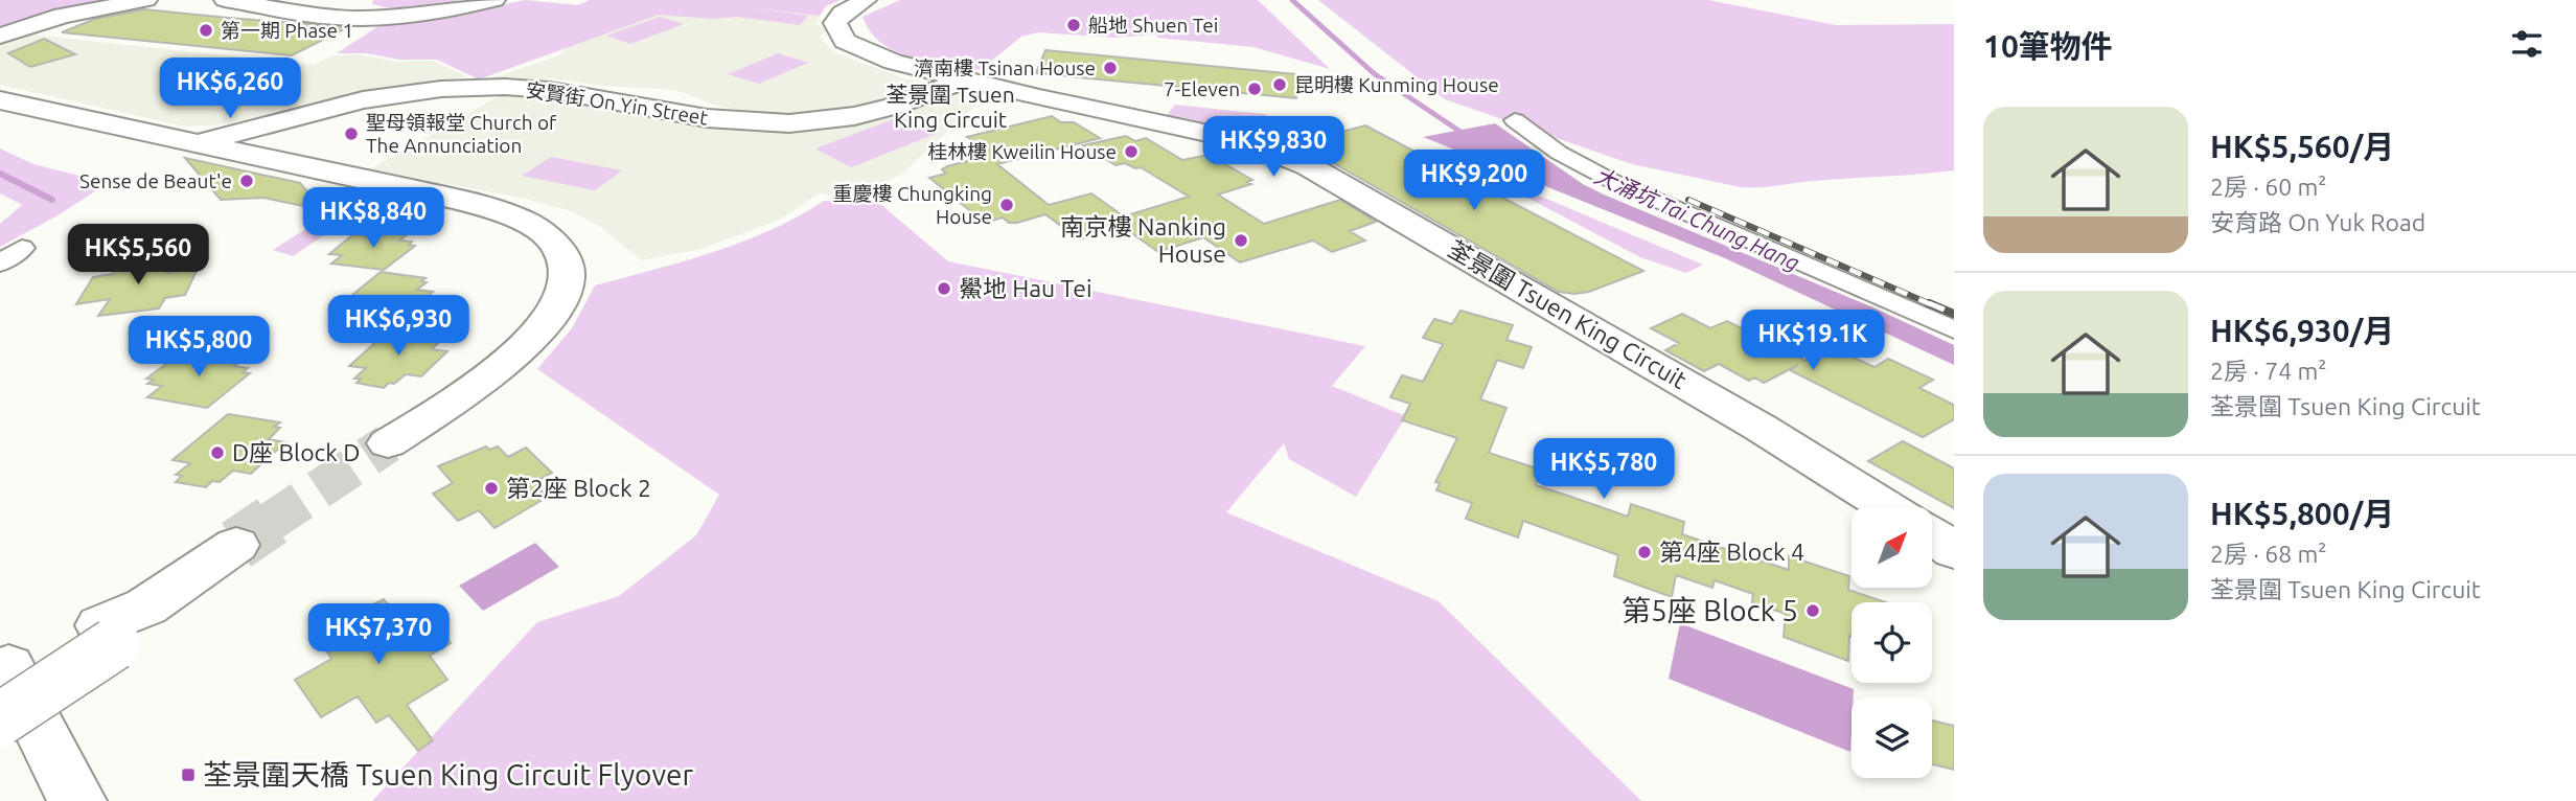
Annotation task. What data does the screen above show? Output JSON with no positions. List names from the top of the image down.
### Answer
{
  "streets": {
    "main road": ["安賢街 On Yin Street", "荃景圍 Tsuen King Circuit"]
  },
  "crossings": [
    ["安賢街 On Yin Street", "荃景圍 Tsuen King Circuit"]
  ],
  "districts": ["荃景圍 Tsuen King Circuit"],
  "water": ["大涌坑 Tai Chung Hang"],
  "places": {
    "other": [
      "船地 Shuen Tei",
      "第一期 Phase 1",
      "濟南樓 Tsinan House",
      "昆明樓 Kunming House",
      "7-Eleven",
      "聖母領報堂 Church of The Annunciation",
      "桂林樓 Kweilin House",
      "Sense de Beaut'e",
      "重慶樓 Chungking House",
      "南京樓 Nanking House",
      "鱟地 Hau Tei",
      "D座 Block D",
      "第2座 Block 2",
      "第4座 Block 4",
      "第5座 Block 5"
    ],
    "transit": ["荃景圍天橋 Tsuen King Circuit Flyover"]
  },
  "north": "top right",
  "page": {
    "heading": "10筆物件",
    "price": [
      "HK$6,260",
      "HK$9,830",
      "HK$9,200",
      "HK$8,840",
      "HK$5,560",
      "HK$6,930",
      "HK$19.1K",
      "HK$5,800",
      "HK$5,780",
      "HK$7,370"
    ],
    "list": [
      {
        "name": "HK$5,560/月",
        "note": "2房 · 60 m² · 安育路 On Yuk Road"
      },
      {
        "name": "HK$6,930/月",
        "note": "2房 · 74 m² · 荃景圍 Tsuen King Circuit"
      },
      {
        "name": "HK$5,800/月",
        "note": "2房 · 68 m² · 荃景圍 Tsuen King Circuit"
      }
    ]
  }
}
